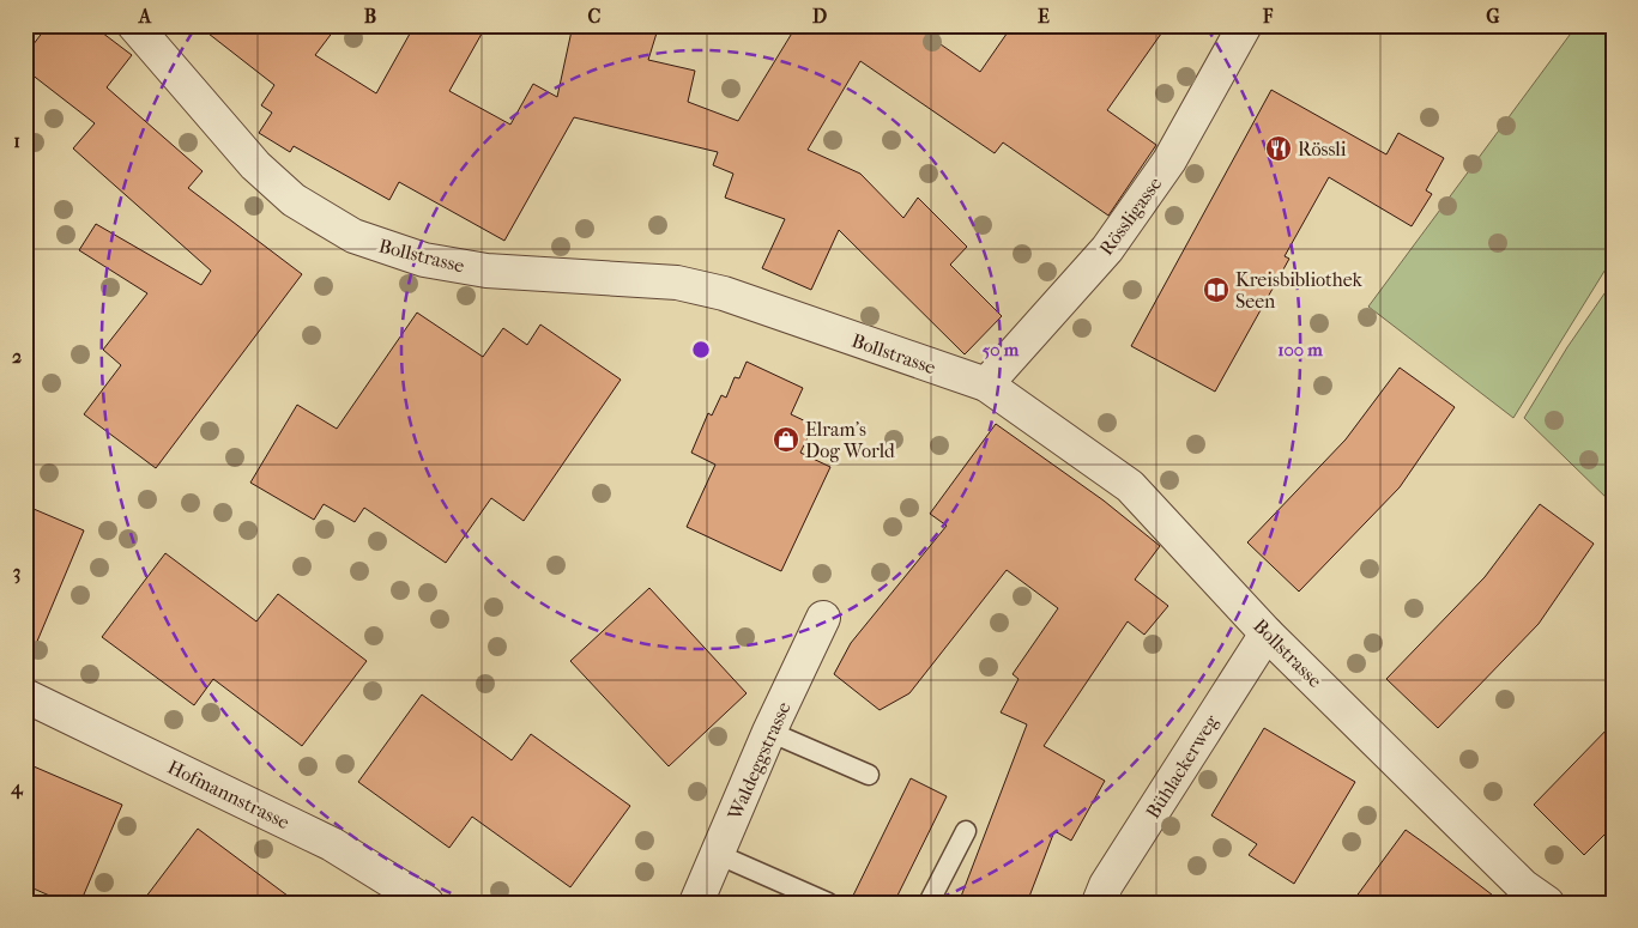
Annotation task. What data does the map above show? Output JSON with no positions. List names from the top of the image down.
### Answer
{
  "streets": {
    "street": [
      "Rössligasse",
      "Bollstrasse",
      "Waldeggstrasse",
      "Bühlackerweg",
      "Hofmannstrasse"
    ]
  },
  "crossings": [
    ["Rössligasse", "Bollstrasse"],
    ["Bollstrasse", "Bühlackerweg"]
  ],
  "places": {
    "restaurant": ["Rössli"],
    "library": ["Kreisbibliothek Seen"],
    "shop": ["Elram’s Dog World"]
  },
  "grid": {
    "columns": [
      "A",
      "B",
      "C",
      "D",
      "E",
      "F",
      "G"
    ],
    "rows": [
      "1",
      "2",
      "3",
      "4"
    ]
  },
  "rings": ["50 m", "100 m"]
}
